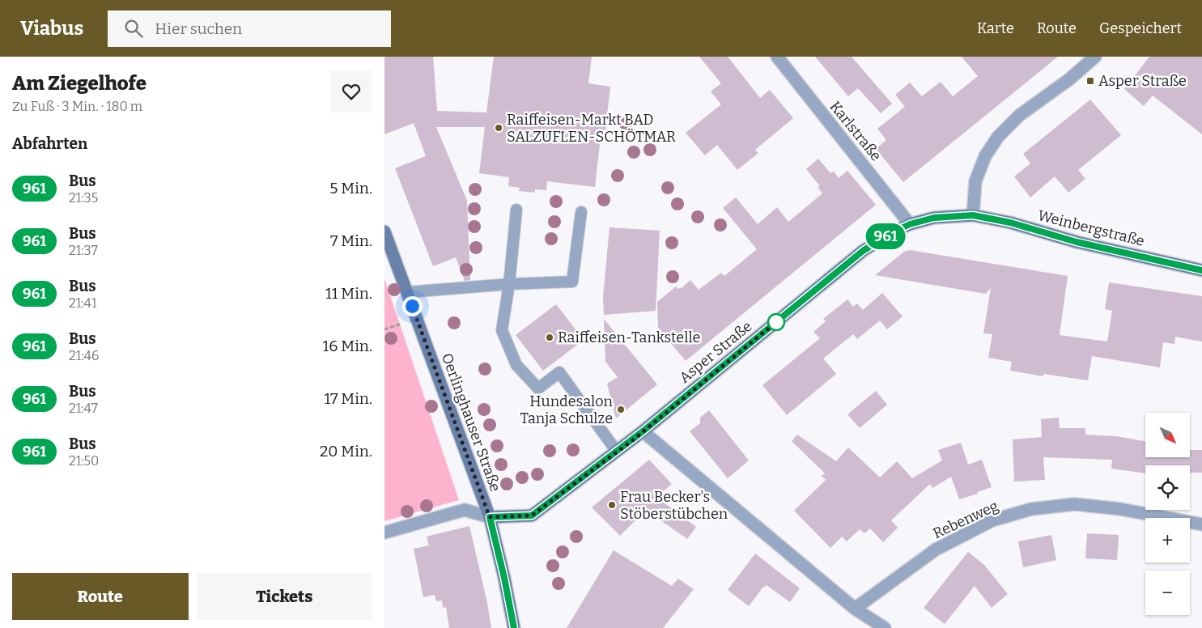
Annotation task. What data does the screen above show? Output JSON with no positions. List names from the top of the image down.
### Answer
{
  "streets": {
    "street": [
      "Karlstraße",
      "Weinbergstraße",
      "Asper Straße",
      "Oerlinghauser Straße",
      "Rebenweg"
    ]
  },
  "crossings": [
    ["Karlstraße", "Asper Straße"],
    ["Weinbergstraße", "Asper Straße"],
    ["Asper Straße", "Oerlinghauser Straße"]
  ],
  "places": {
    "transit": ["Asper Straße"],
    "other": [
      "Raiffeisen-Markt BAD SALZUFLEN-SCHÖTMAR",
      "Raiffeisen-Tankstelle",
      "Hundesalon Tanja Schulze",
      "Frau Becker's Stöberstübchen"
    ]
  },
  "lines": ["bus line 961"],
  "north": "bottom right",
  "page": {
    "header": "Viabus",
    "search": "Hier suchen",
    "nav": ["Karte", "Route", "Gespeichert"],
    "heading": [
      ["Am Ziegelhofe", "Zu Fuß · 3 Min. · 180 m"],
      "Abfahrten"
    ],
    "on_map": "961",
    "list": [
      {
        "mark": "961",
        "name": "Bus",
        "note": "21:35",
        "value": "5 Min."
      },
      {
        "mark": "961",
        "name": "Bus",
        "note": "21:37",
        "value": "7 Min."
      },
      {
        "mark": "961",
        "name": "Bus",
        "note": "21:41",
        "value": "11 Min."
      },
      {
        "mark": "961",
        "name": "Bus",
        "note": "21:46",
        "value": "16 Min."
      },
      {
        "mark": "961",
        "name": "Bus",
        "note": "21:47",
        "value": "17 Min."
      },
      {
        "mark": "961",
        "name": "Bus",
        "note": "21:50",
        "value": "20 Min."
      }
    ],
    "map_buttons": ["+", "−"],
    "buttons": ["Route", "Tickets"]
  }
}
